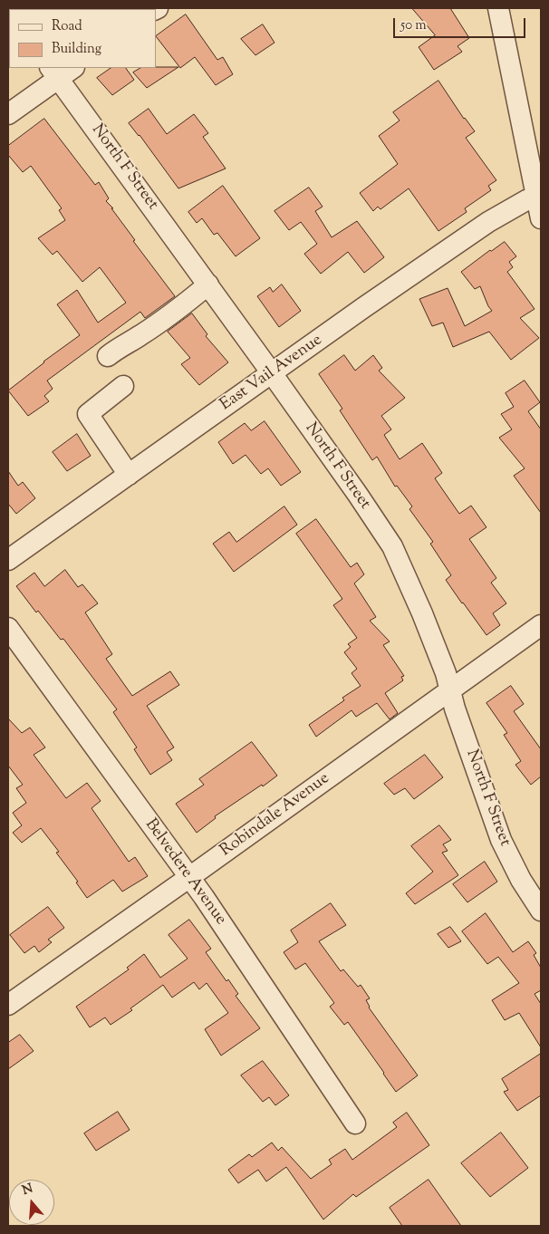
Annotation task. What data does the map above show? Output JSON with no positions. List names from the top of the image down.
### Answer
{
  "streets": {
    "street": [
      "North F Street",
      "East Vail Avenue",
      "Robindale Avenue",
      "Belvedere Avenue"
    ]
  },
  "crossings": [
    ["North F Street", "East Vail Avenue"],
    ["North F Street", "Robindale Avenue"],
    ["Robindale Avenue", "Belvedere Avenue"]
  ],
  "legend": ["Road", "Building"],
  "scale_bar": "50 m",
  "north": "top"
}
